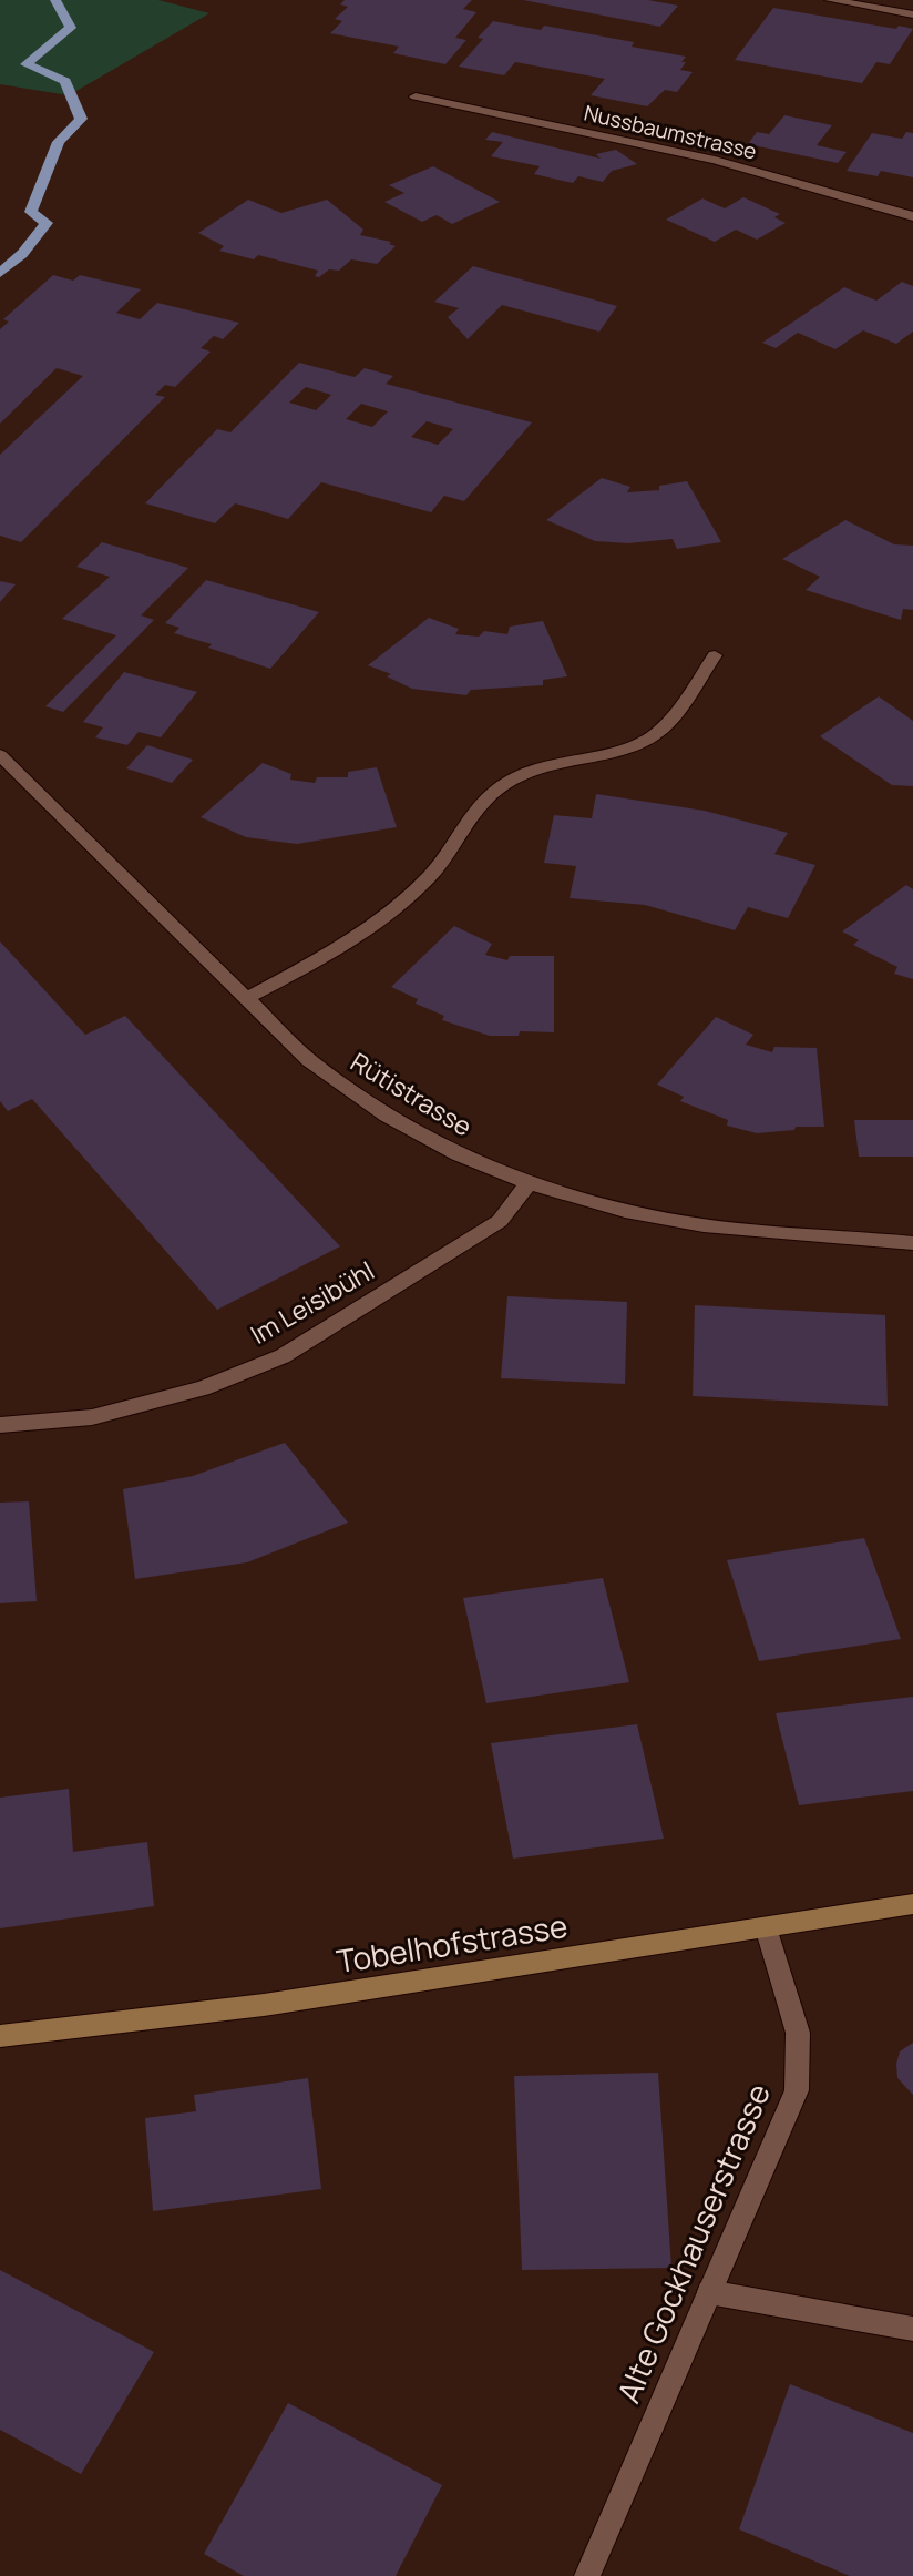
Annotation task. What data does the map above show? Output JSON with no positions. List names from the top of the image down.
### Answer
{
  "streets": {
    "main road": ["Tobelhofstrasse"],
    "street": [
      "Nussbaumstrasse",
      "Rütistrasse",
      "Im Leisibühl",
      "Alte Gockhauserstrasse"
    ]
  },
  "crossings": [
    ["Rütistrasse", "Im Leisibühl"],
    ["Tobelhofstrasse", "Alte Gockhauserstrasse"]
  ]
}
